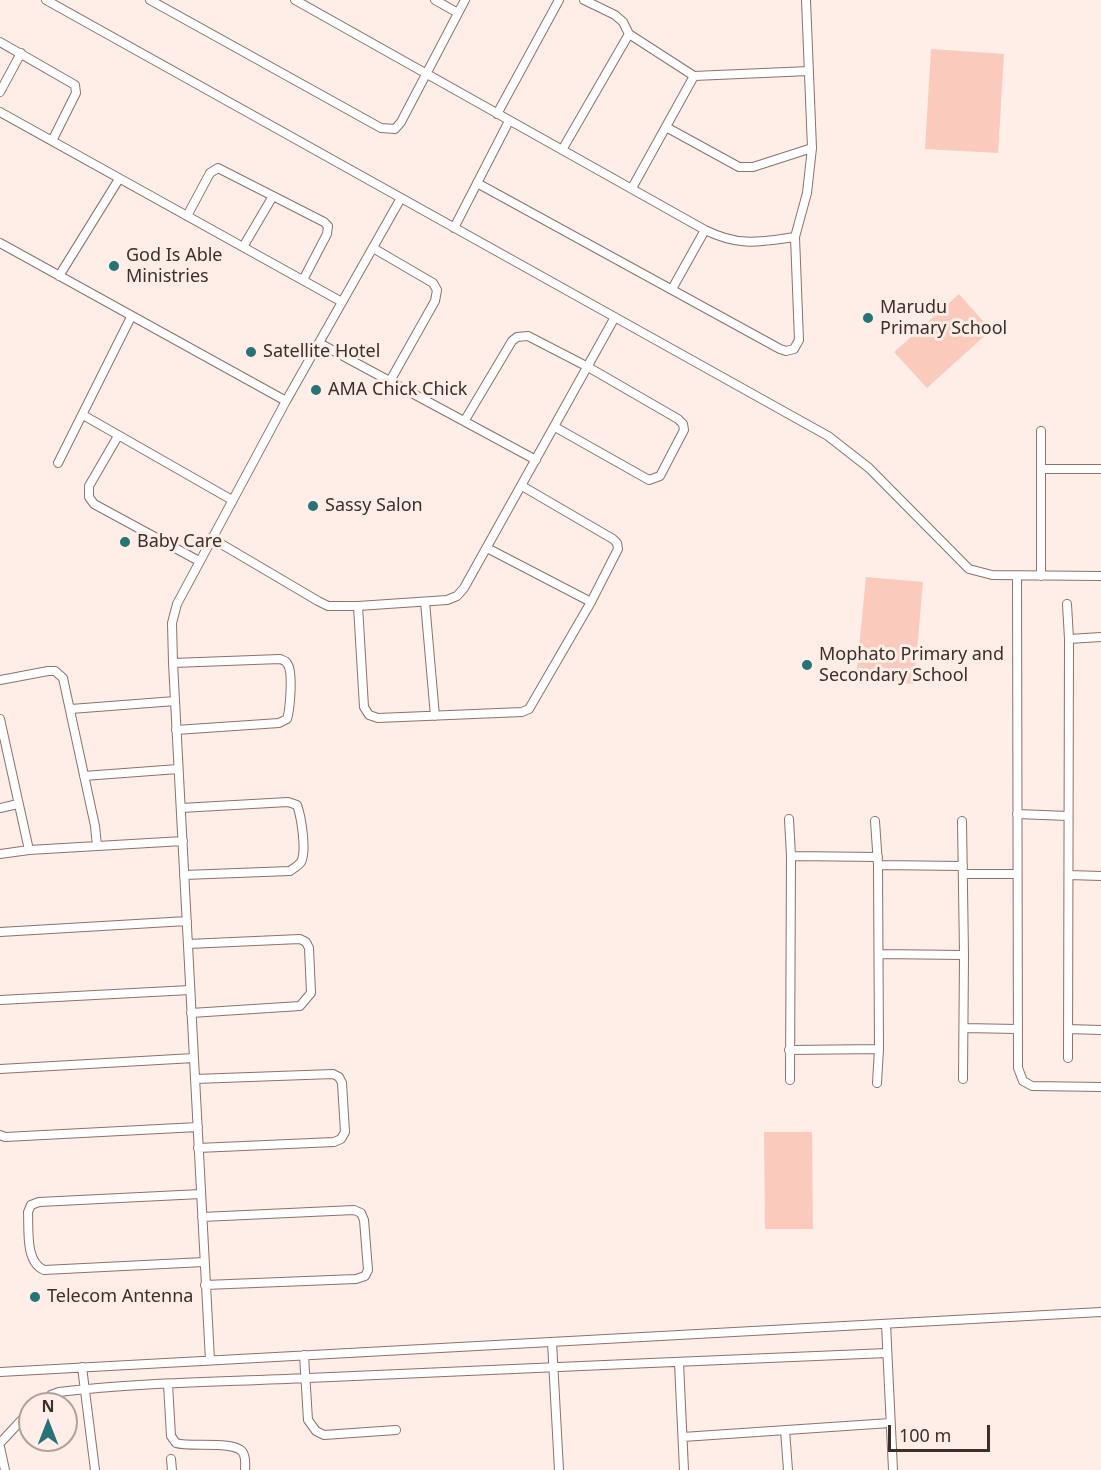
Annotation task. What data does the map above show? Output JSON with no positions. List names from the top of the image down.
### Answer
{
  "places": [
    "God Is Able Ministries",
    "Marudu Primary School",
    "Satellite Hotel",
    "AMA Chick Chick",
    "Sassy Salon",
    "Baby Care",
    "Mophato Primary and Secondary School",
    "Telecom Antenna"
  ],
  "scale_bar": "100 m",
  "north": "top"
}
